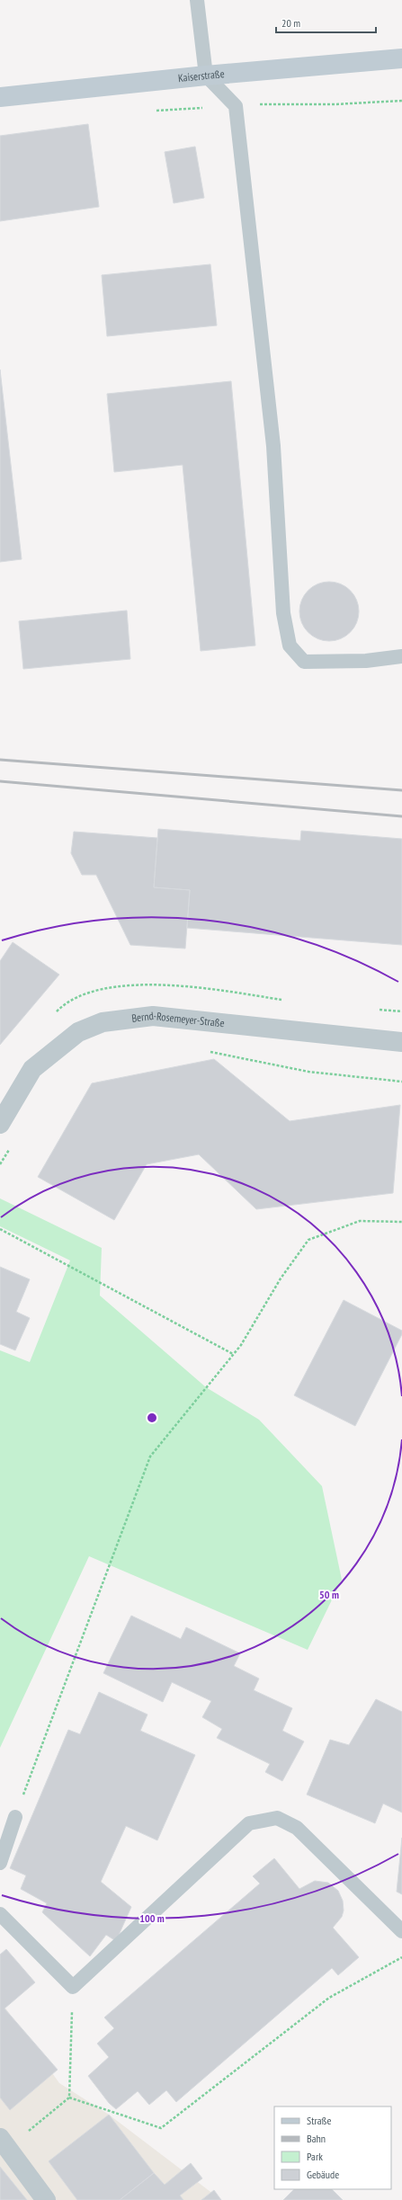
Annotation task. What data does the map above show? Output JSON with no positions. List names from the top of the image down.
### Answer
{
  "streets": {
    "main road": ["Kaiserstraße"],
    "street": ["Bernd-Rosemeyer-Straße"]
  },
  "legend": [
    "Straße",
    "Bahn",
    "Park",
    "Gebäude"
  ],
  "scale_bar": "20 m",
  "rings": ["50 m", "100 m"]
}
